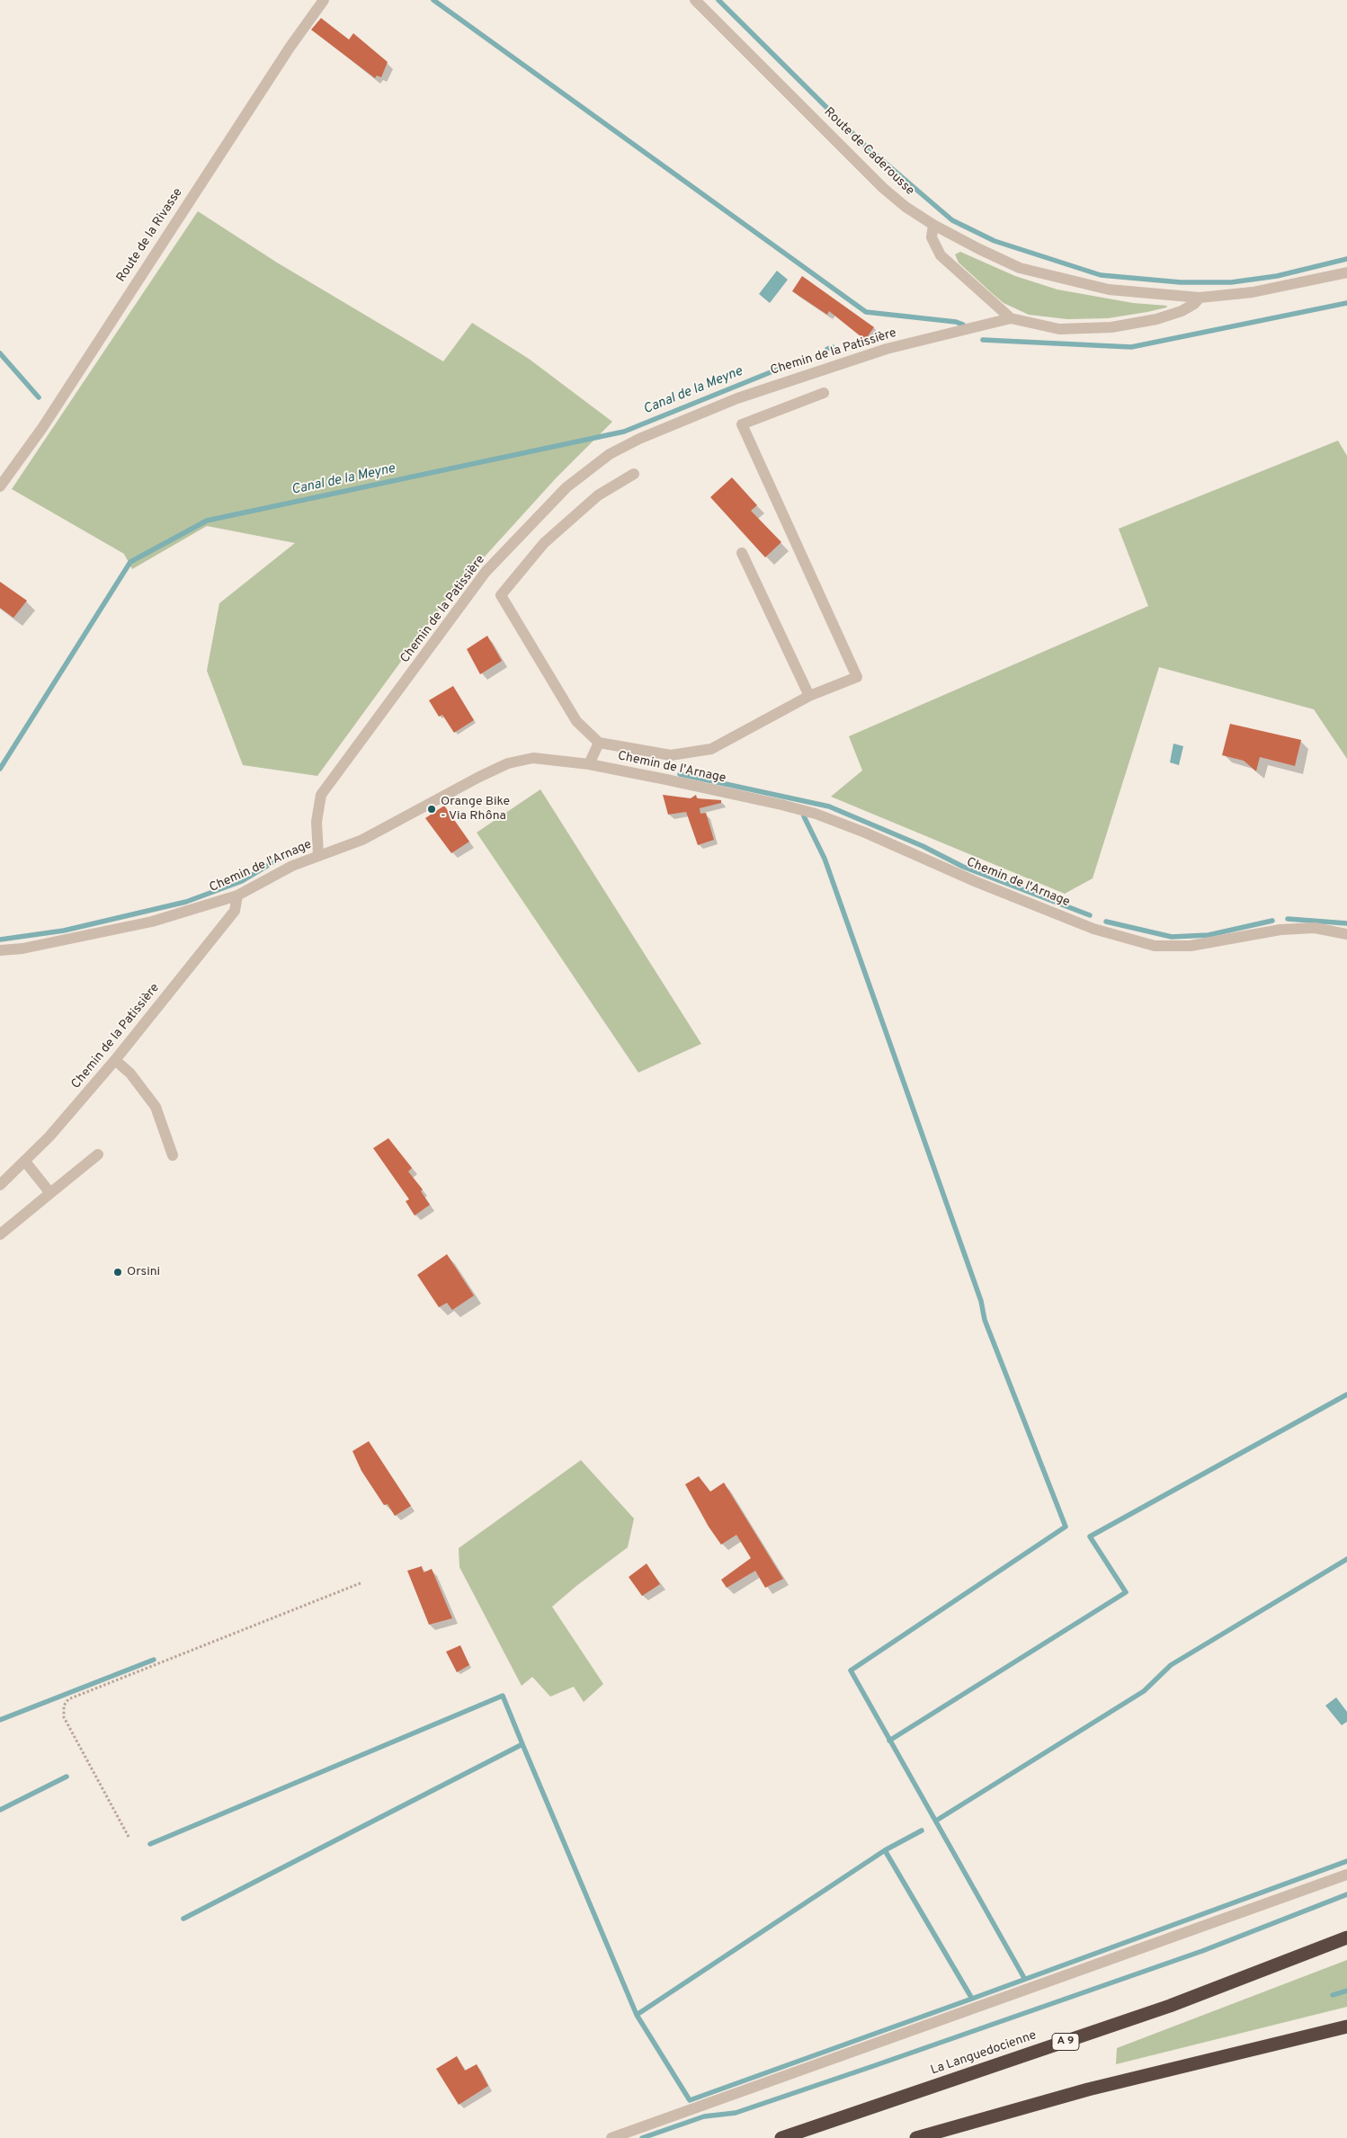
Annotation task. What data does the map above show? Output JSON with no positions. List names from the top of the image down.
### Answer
{
  "streets": {
    "highway": ["A 9", "La Languedocienne"],
    "street": [
      "Route de Caderousse",
      "Route de la Rivasse",
      "Chemin de la Patissière",
      "Chemin de l'Arnage"
    ]
  },
  "crossings": [
    ["Route de Caderousse", "Chemin de la Patissière"],
    ["Chemin de la Patissière", "Chemin de l'Arnage"]
  ],
  "water": ["Canal de la Meyne"],
  "places": ["Orange Bike - Via Rhôna", "Orsini"]
}
